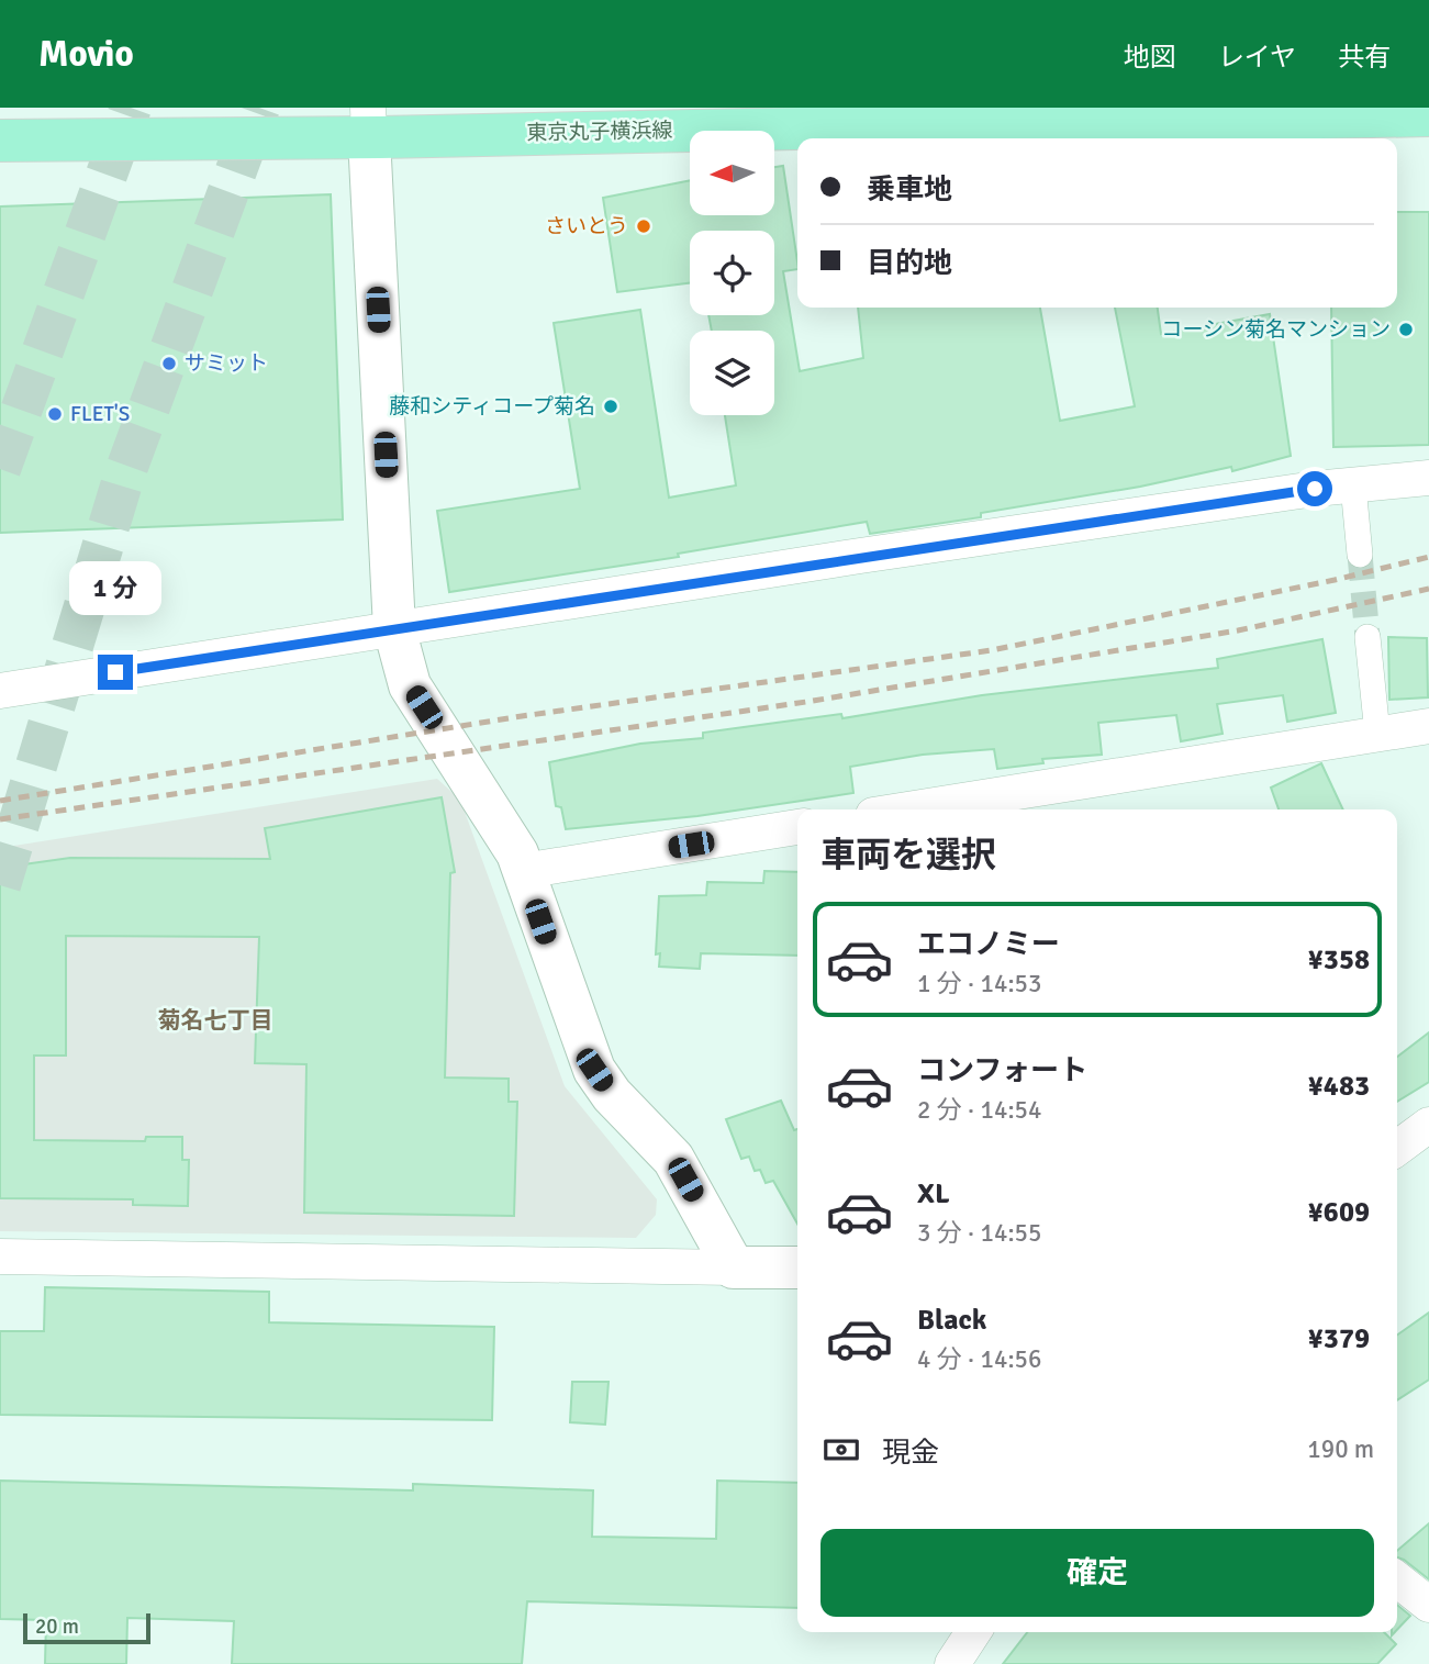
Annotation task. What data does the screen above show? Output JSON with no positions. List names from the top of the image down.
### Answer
{
  "streets": {
    "main road": ["東京丸子横浜線"]
  },
  "districts": ["菊名七丁目"],
  "places": [
    "さいとう",
    "コーシン菊名マンション",
    "サミット",
    "藤和シティコープ菊名",
    "FLET'S"
  ],
  "scale_bar": "20 m",
  "north": "left",
  "page": {
    "header": "Movio",
    "nav": ["地図", "レイヤ", "共有"],
    "banner": ["乗車地", "目的地"],
    "bubble": "1 分",
    "heading": "車両を選択",
    "list": [
      {
        "name": "エコノミー",
        "note": "1 分 · 14:53",
        "value": "¥358"
      },
      {
        "name": "コンフォート",
        "note": "2 分 · 14:54",
        "value": "¥483"
      },
      {
        "name": "XL",
        "note": "3 分 · 14:55",
        "value": "¥609"
      },
      {
        "name": "Black",
        "note": "4 分 · 14:56",
        "value": "¥379"
      }
    ],
    "pay": ["現金", "190 m"],
    "buttons": "確定",
    "scale": "20 m"
  }
}
